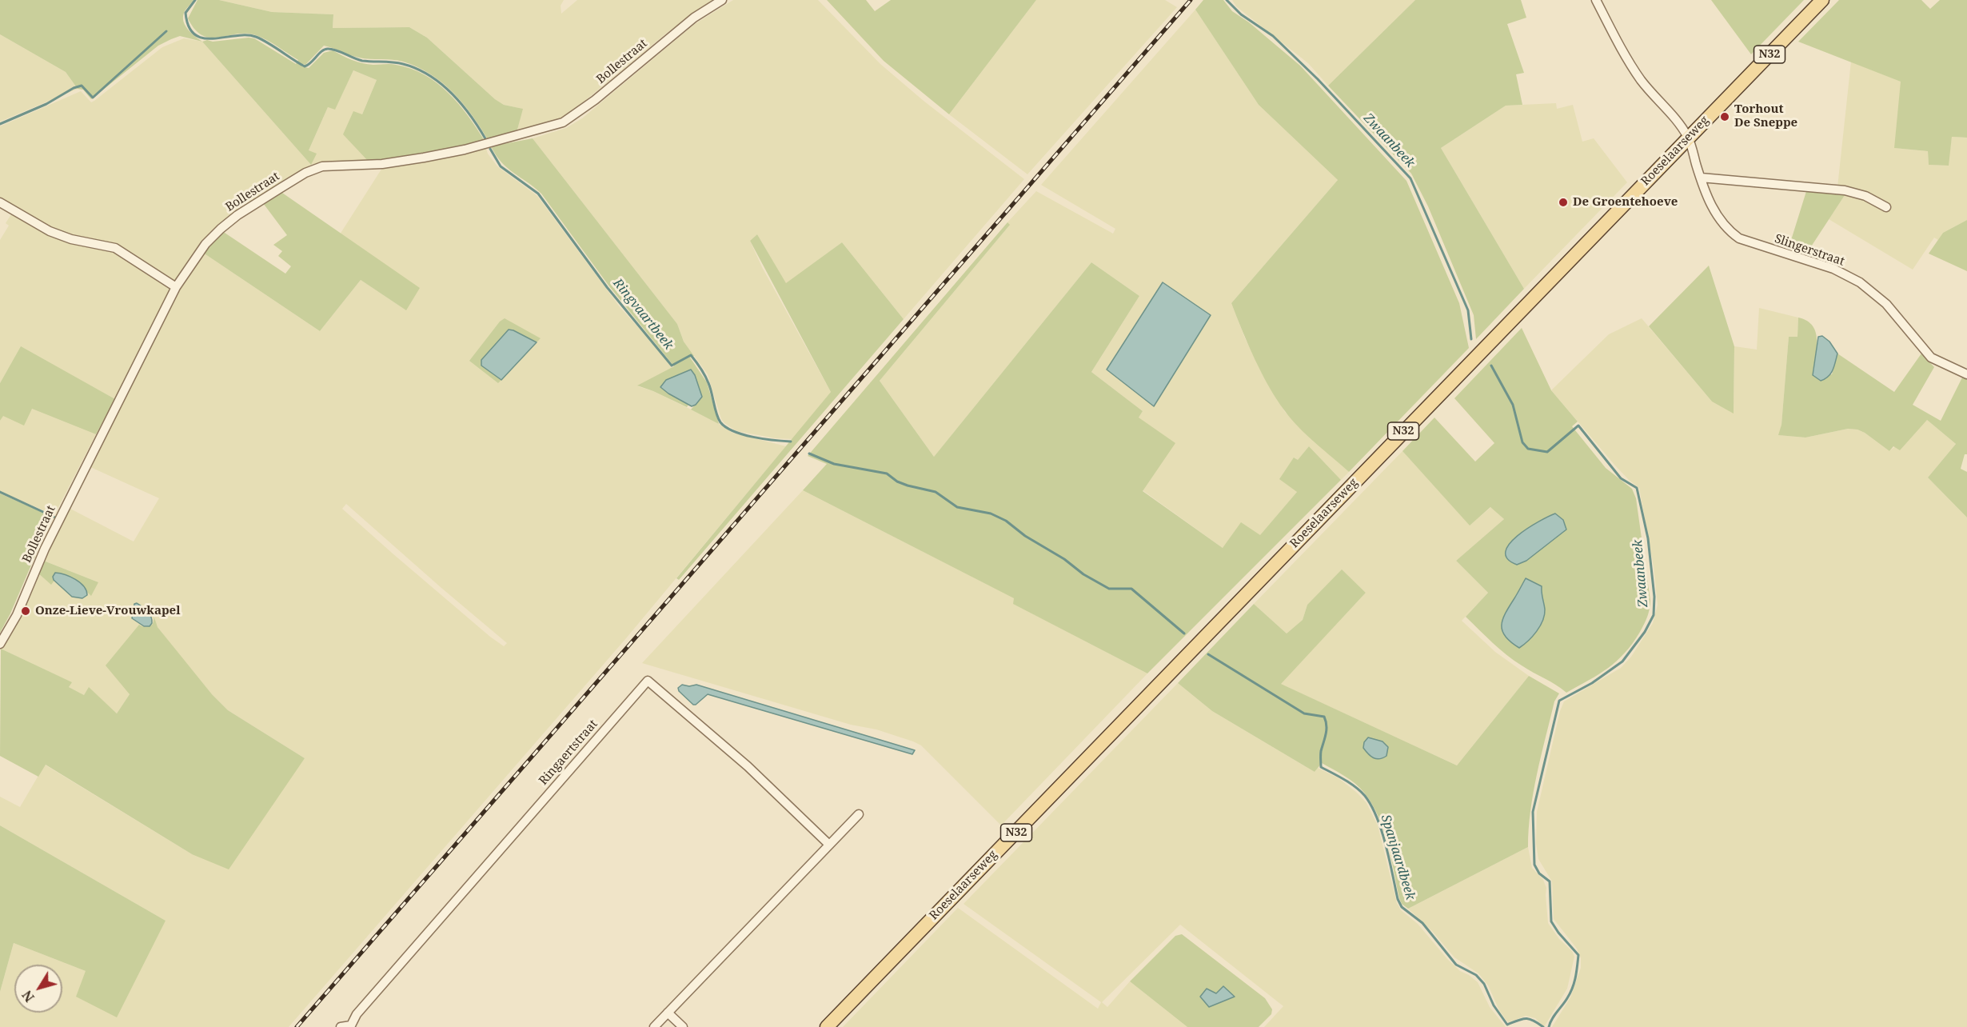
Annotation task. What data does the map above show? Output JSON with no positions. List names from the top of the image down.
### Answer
{
  "streets": {
    "main road": ["N32", "Roeselaarseweg"],
    "street": ["Bollestraat", "Slingerstraat", "Ringaertstraat"]
  },
  "crossings": [
    ["Roeselaarseweg", "Slingerstraat"]
  ],
  "water": ["Zwaanbeek", "Ringvaartbeek", "Spanjaardbeek"],
  "places": ["Torhout De Sneppe", "De Groentehoeve", "Onze-Lieve-Vrouwkapel"],
  "north": "bottom left"
}
